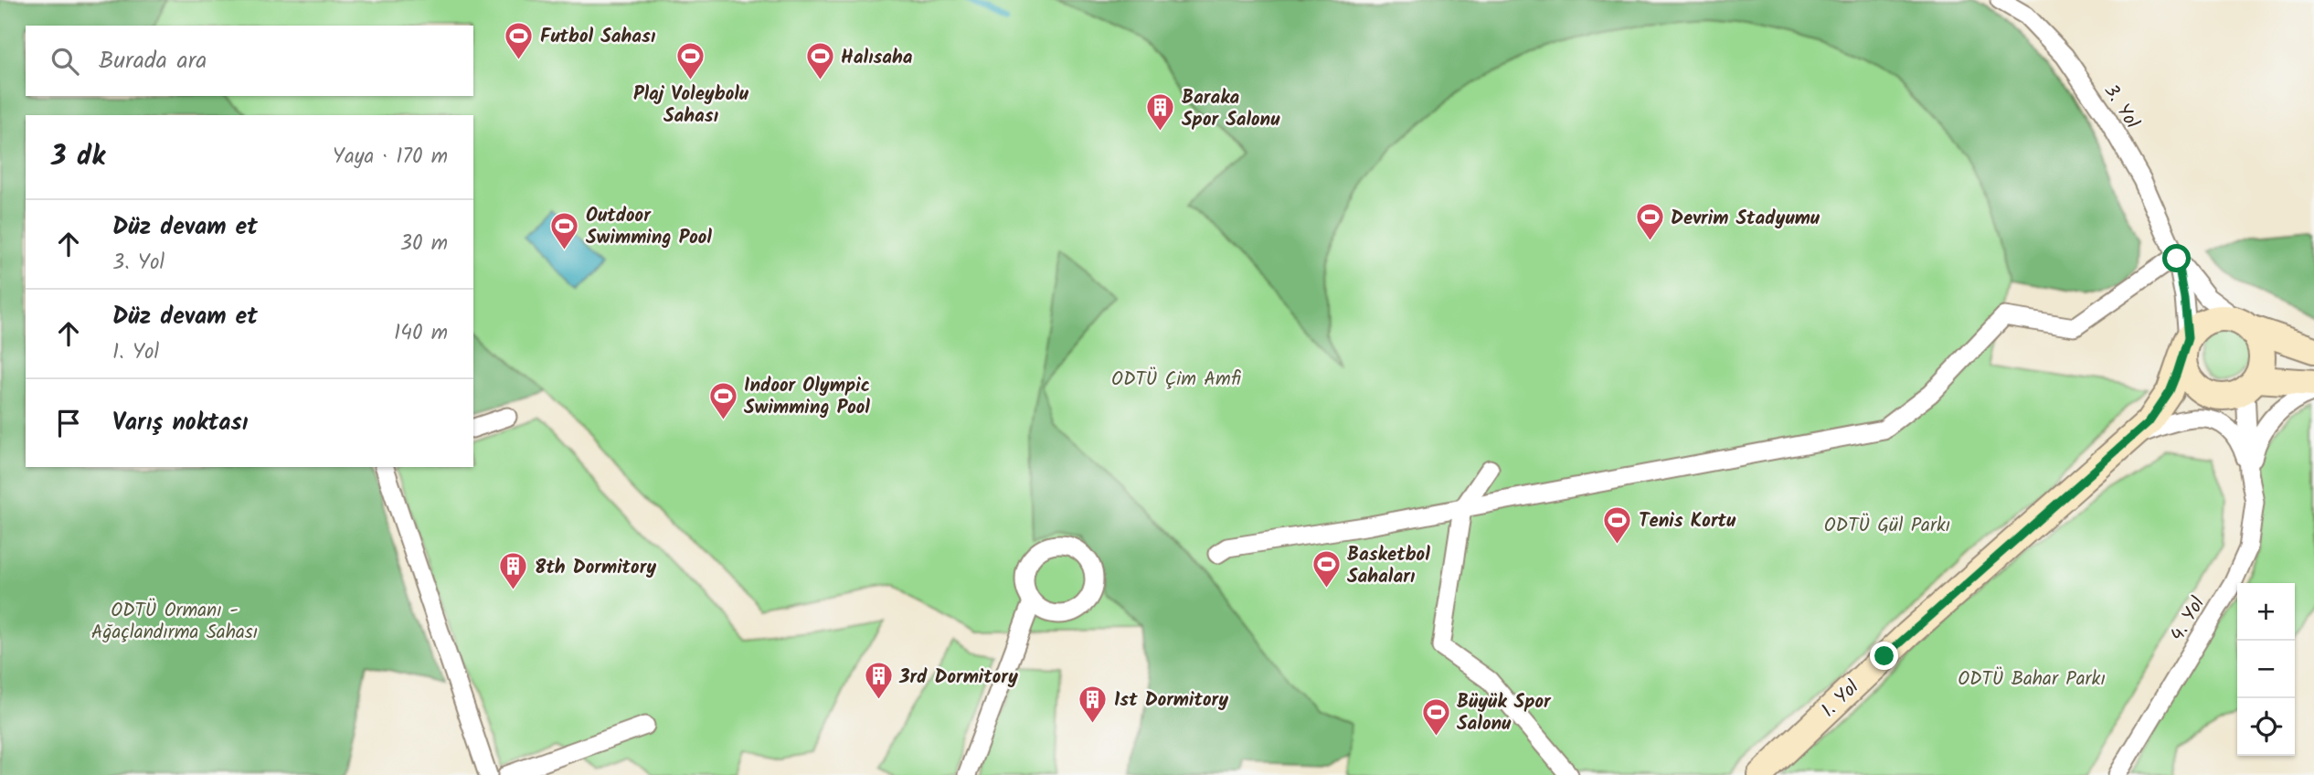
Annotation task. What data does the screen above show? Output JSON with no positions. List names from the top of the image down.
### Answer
{
  "streets": {
    "street": ["3. Yol", "4. Yol", "1. Yol"]
  },
  "crossings": [
    ["3. Yol", "4. Yol"],
    ["3. Yol", "1. Yol"],
    ["4. Yol", "1. Yol"]
  ],
  "parks": [
    "ODTÜ Çim Amfi",
    "ODTÜ Gül Parkı",
    "ODTÜ Ormanı - Ağaçlandırma Sahası",
    "ODTÜ Bahar Parkı"
  ],
  "places": {
    "sports": [
      "Futbol Sahası",
      "Plaj Voleybolu Sahası",
      "Halısaha",
      "Devrim Stadyumu",
      "Outdoor Swimming Pool",
      "Indoor Olympic Swimming Pool",
      "Tenis Kortu",
      "Basketbol Sahaları",
      "Büyük Spor Salonu"
    ],
    "building": [
      "Baraka Spor Salonu",
      "8th Dormitory",
      "3rd Dormitory",
      "1st Dormitory"
    ]
  },
  "page": {
    "search": "Burada ara",
    "heading": ["3 dk", "Yaya · 170 m"],
    "list": [
      ["Düz devam et", "3. Yol", "30 m"],
      ["Düz devam et", "1. Yol", "140 m"],
      "Varış noktası"
    ],
    "map_buttons": ["+", "−"]
  }
}
